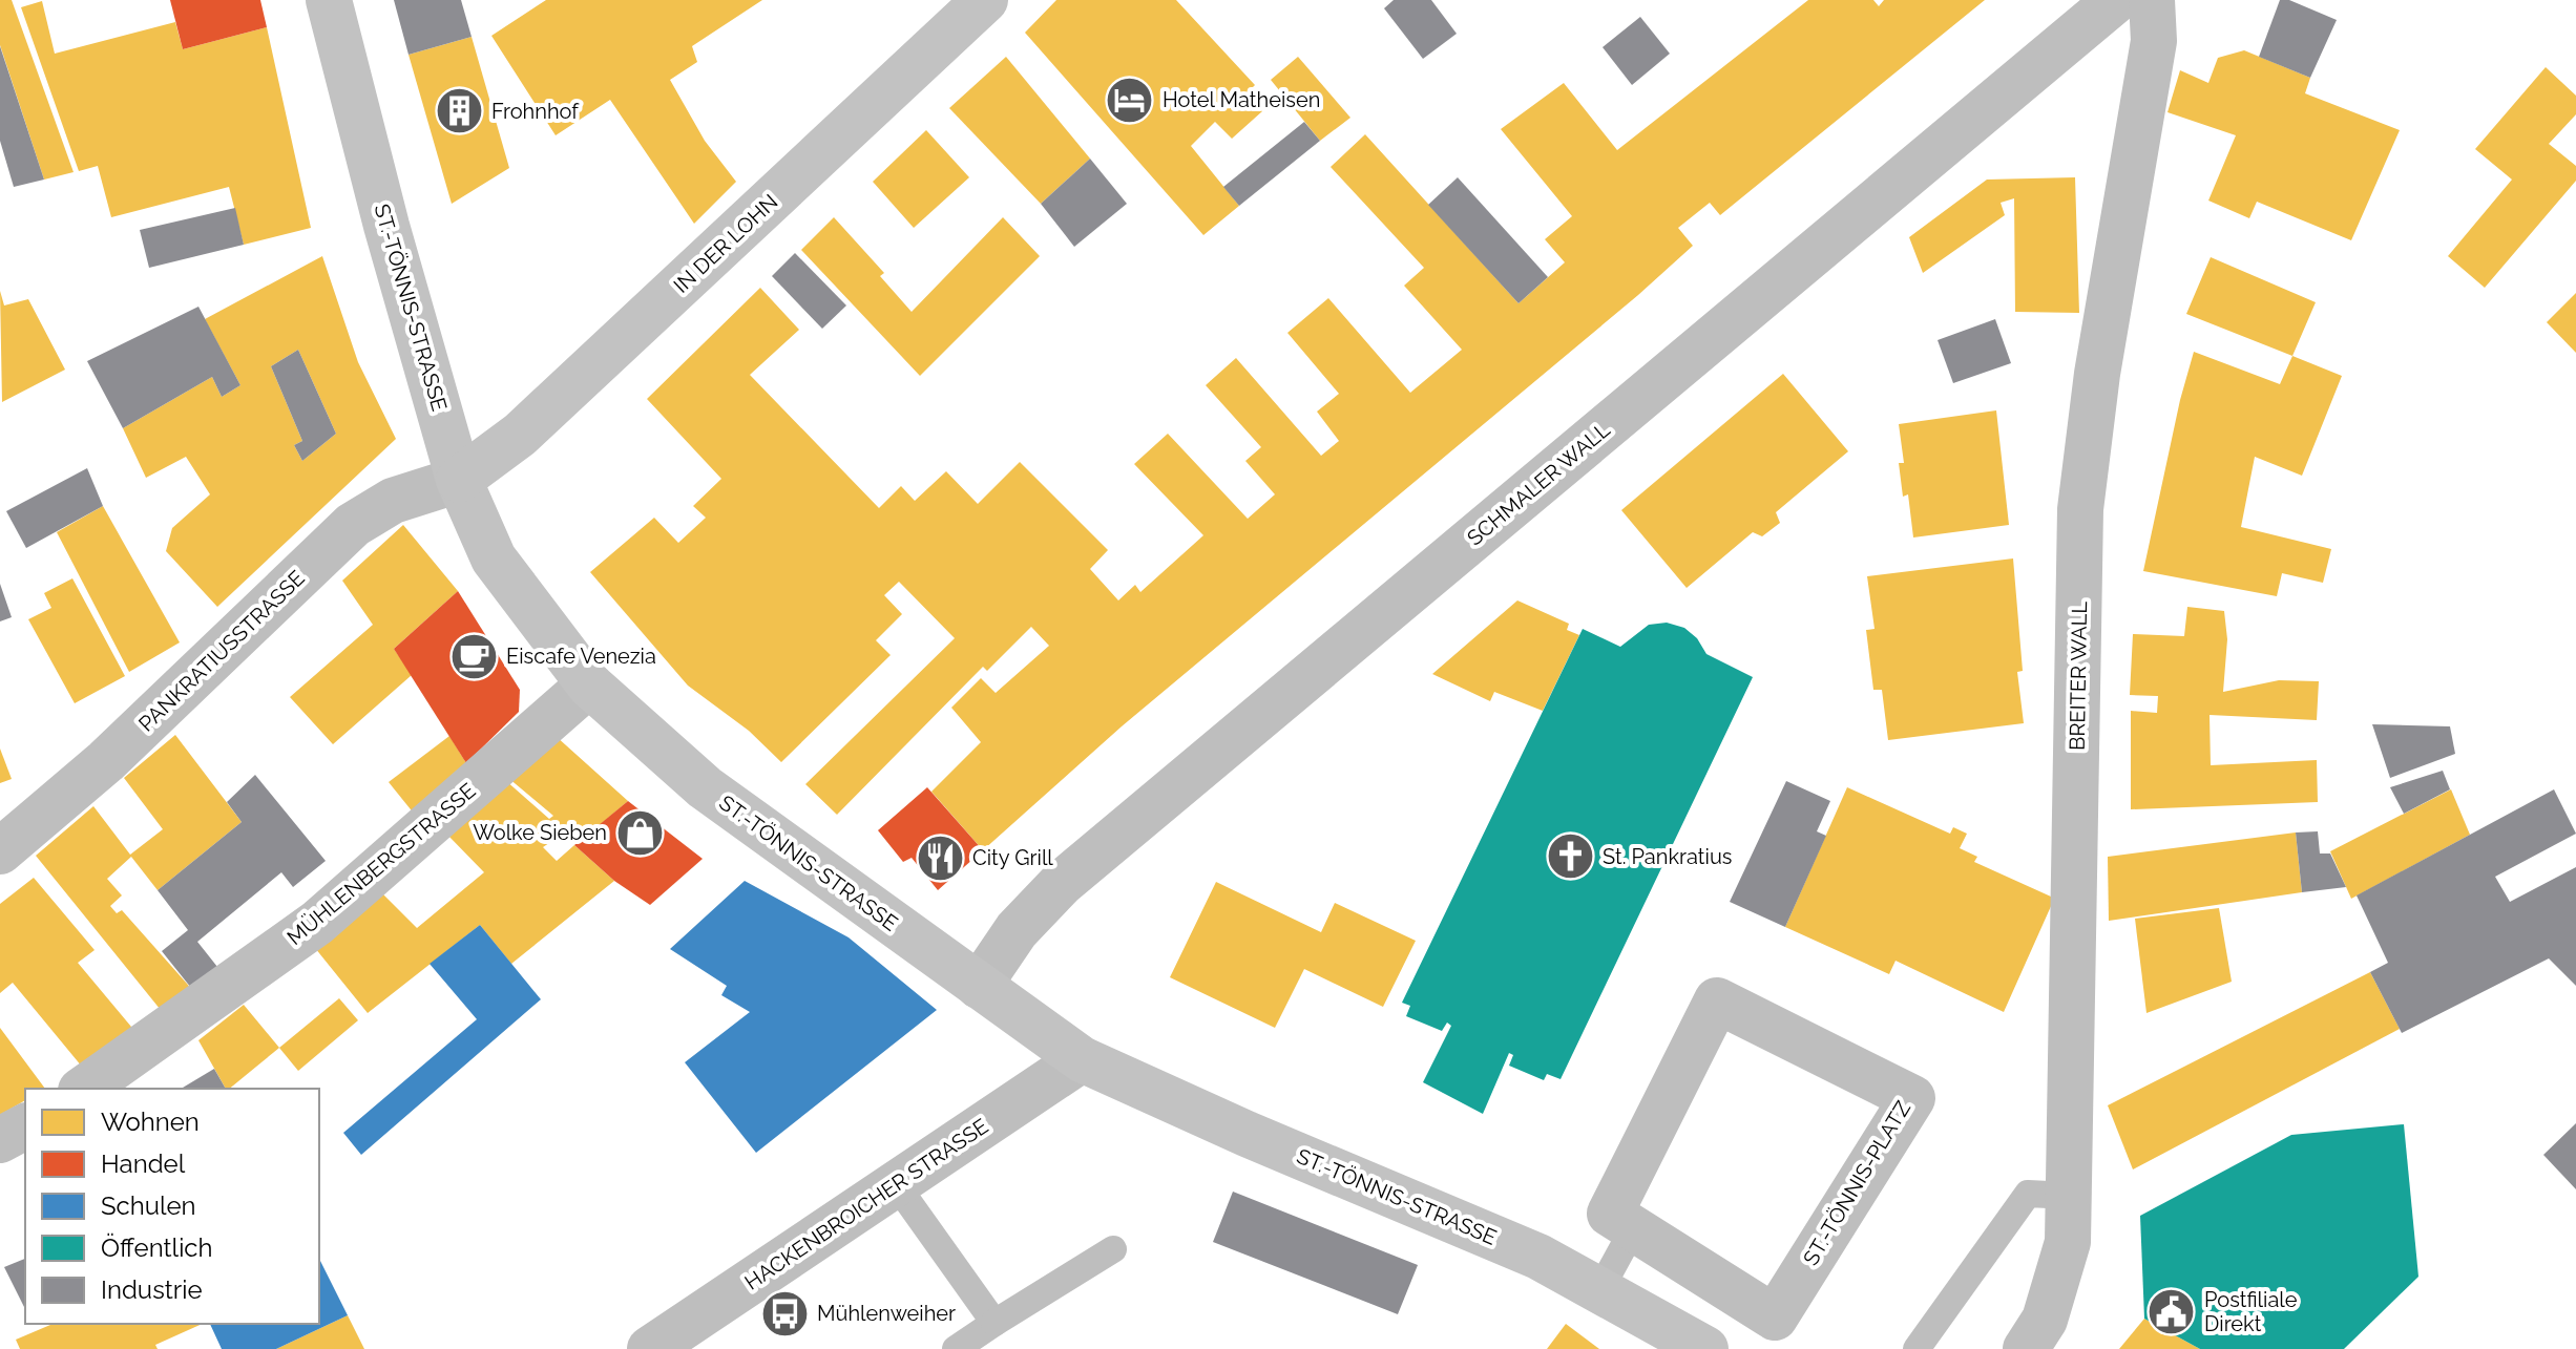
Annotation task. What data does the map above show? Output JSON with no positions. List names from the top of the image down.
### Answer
{
  "streets": {
    "main road": ["IN DER LOHN", "ST.-TÖNNIS-STRASSE"],
    "street": [
      "SCHMALER WALL",
      "PANKRATIUSSTRASSE",
      "BREITER WALL",
      "MÜHLENBERGSTRASSE",
      "ST.-TÖNNIS-PLATZ",
      "HACKENBROICHER STRASSE"
    ]
  },
  "crossings": [
    ["IN DER LOHN", "ST.-TÖNNIS-STRASSE"],
    ["IN DER LOHN", "PANKRATIUSSTRASSE"],
    ["ST.-TÖNNIS-STRASSE", "SCHMALER WALL"],
    ["ST.-TÖNNIS-STRASSE", "PANKRATIUSSTRASSE"],
    ["ST.-TÖNNIS-STRASSE", "MÜHLENBERGSTRASSE"],
    ["ST.-TÖNNIS-STRASSE", "HACKENBROICHER STRASSE"]
  ],
  "places": {
    "hotel": ["Hotel Matheisen"],
    "building": ["Frohnhof"],
    "cafe": ["Eiscafe Venezia"],
    "shop": ["Wolke Sieben"],
    "church": ["St. Pankratius"],
    "restaurant": ["City Grill"],
    "public building": ["Postfiliale Direkt"],
    "bus stop": ["Mühlenweiher"]
  },
  "legend": [
    "Wohnen",
    "Handel",
    "Schulen",
    "Öffentlich",
    "Industrie"
  ]
}
